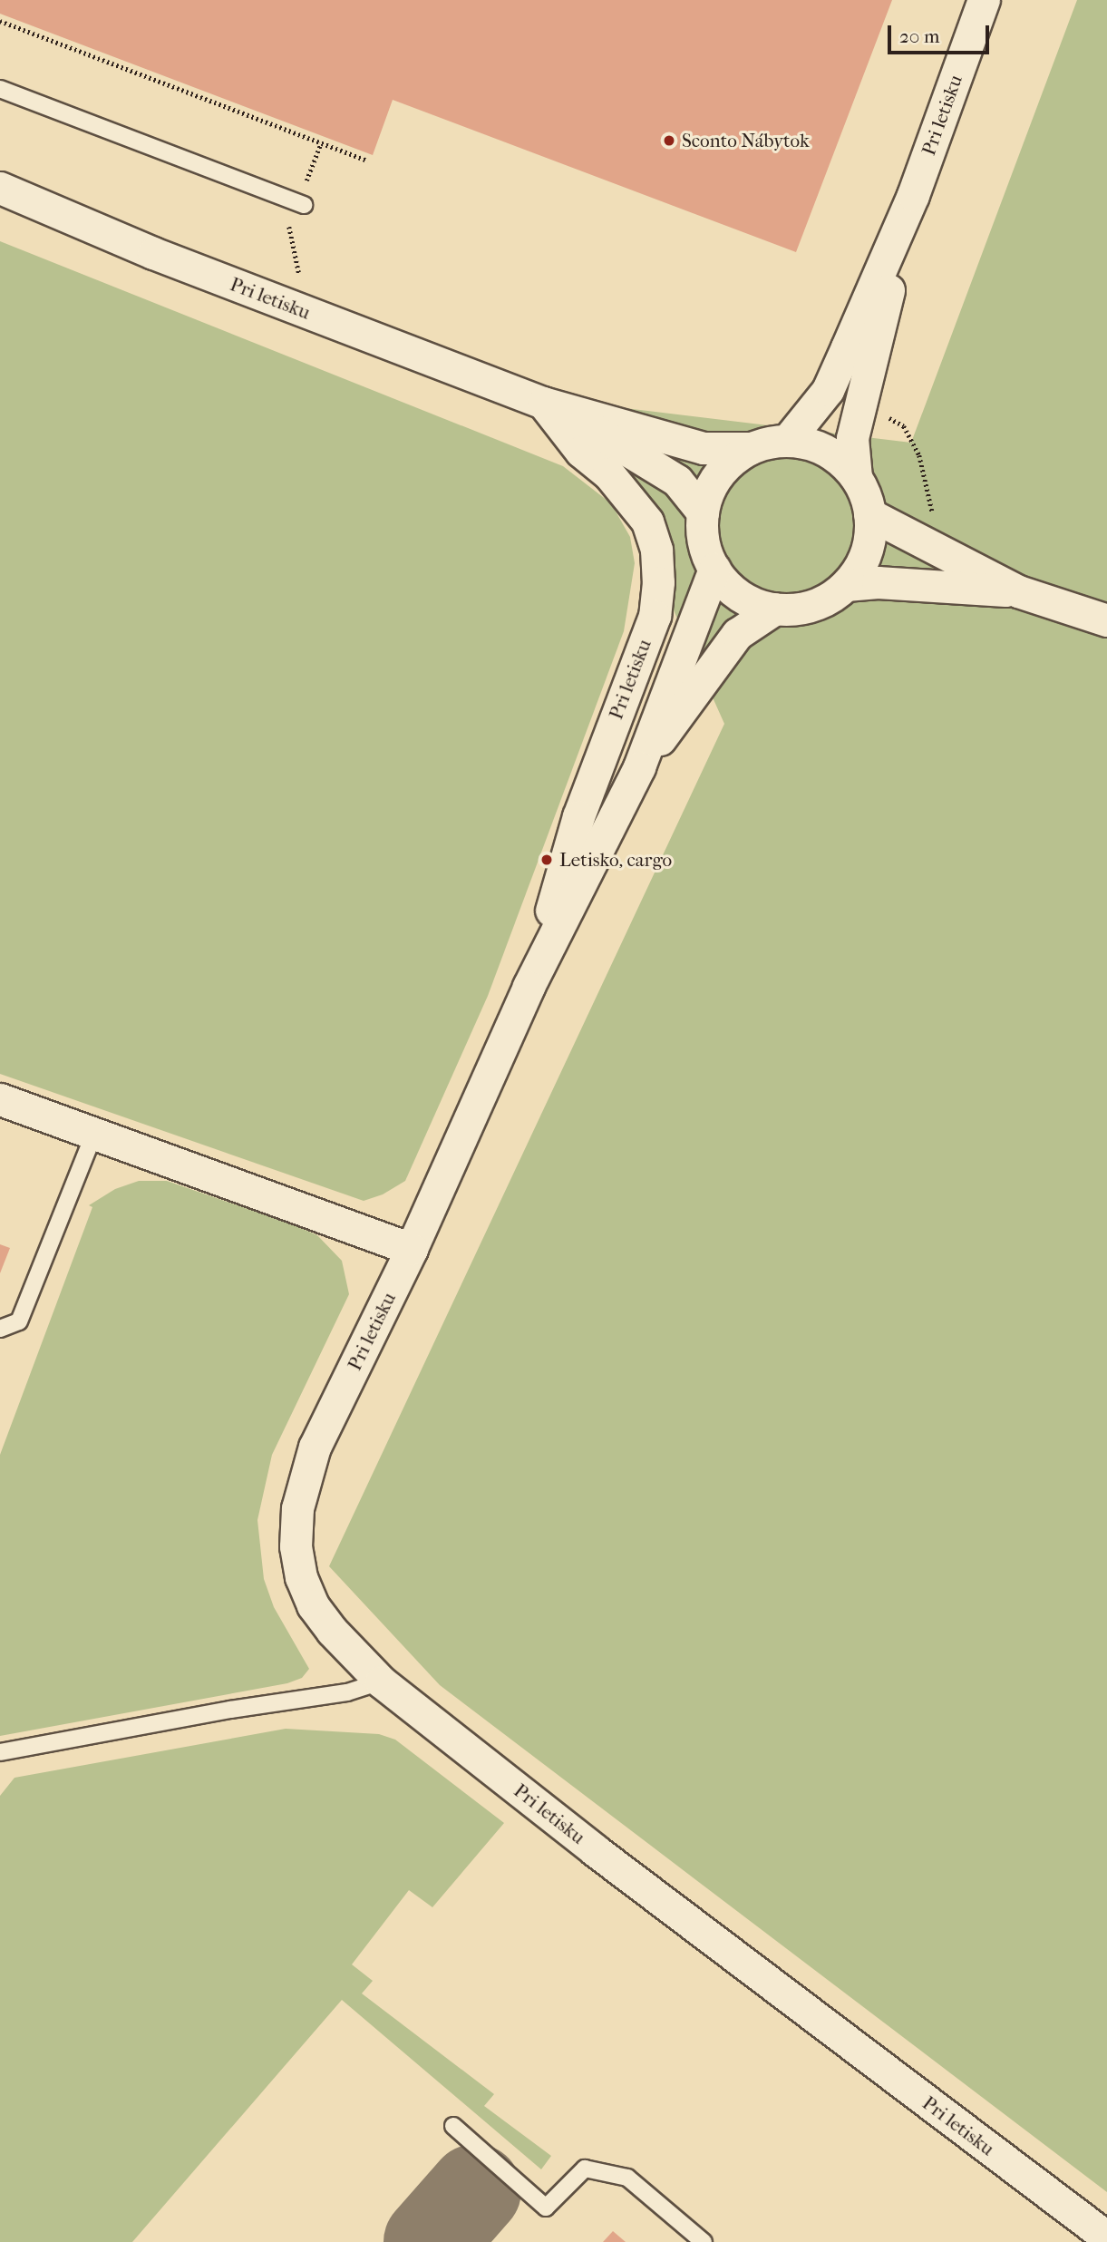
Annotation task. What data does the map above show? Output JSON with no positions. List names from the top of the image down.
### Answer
{
  "streets": {
    "street": ["Pri letisku"]
  },
  "places": ["Sconto Nábytok", "Letisko, cargo"],
  "scale_bar": "20 m"
}
